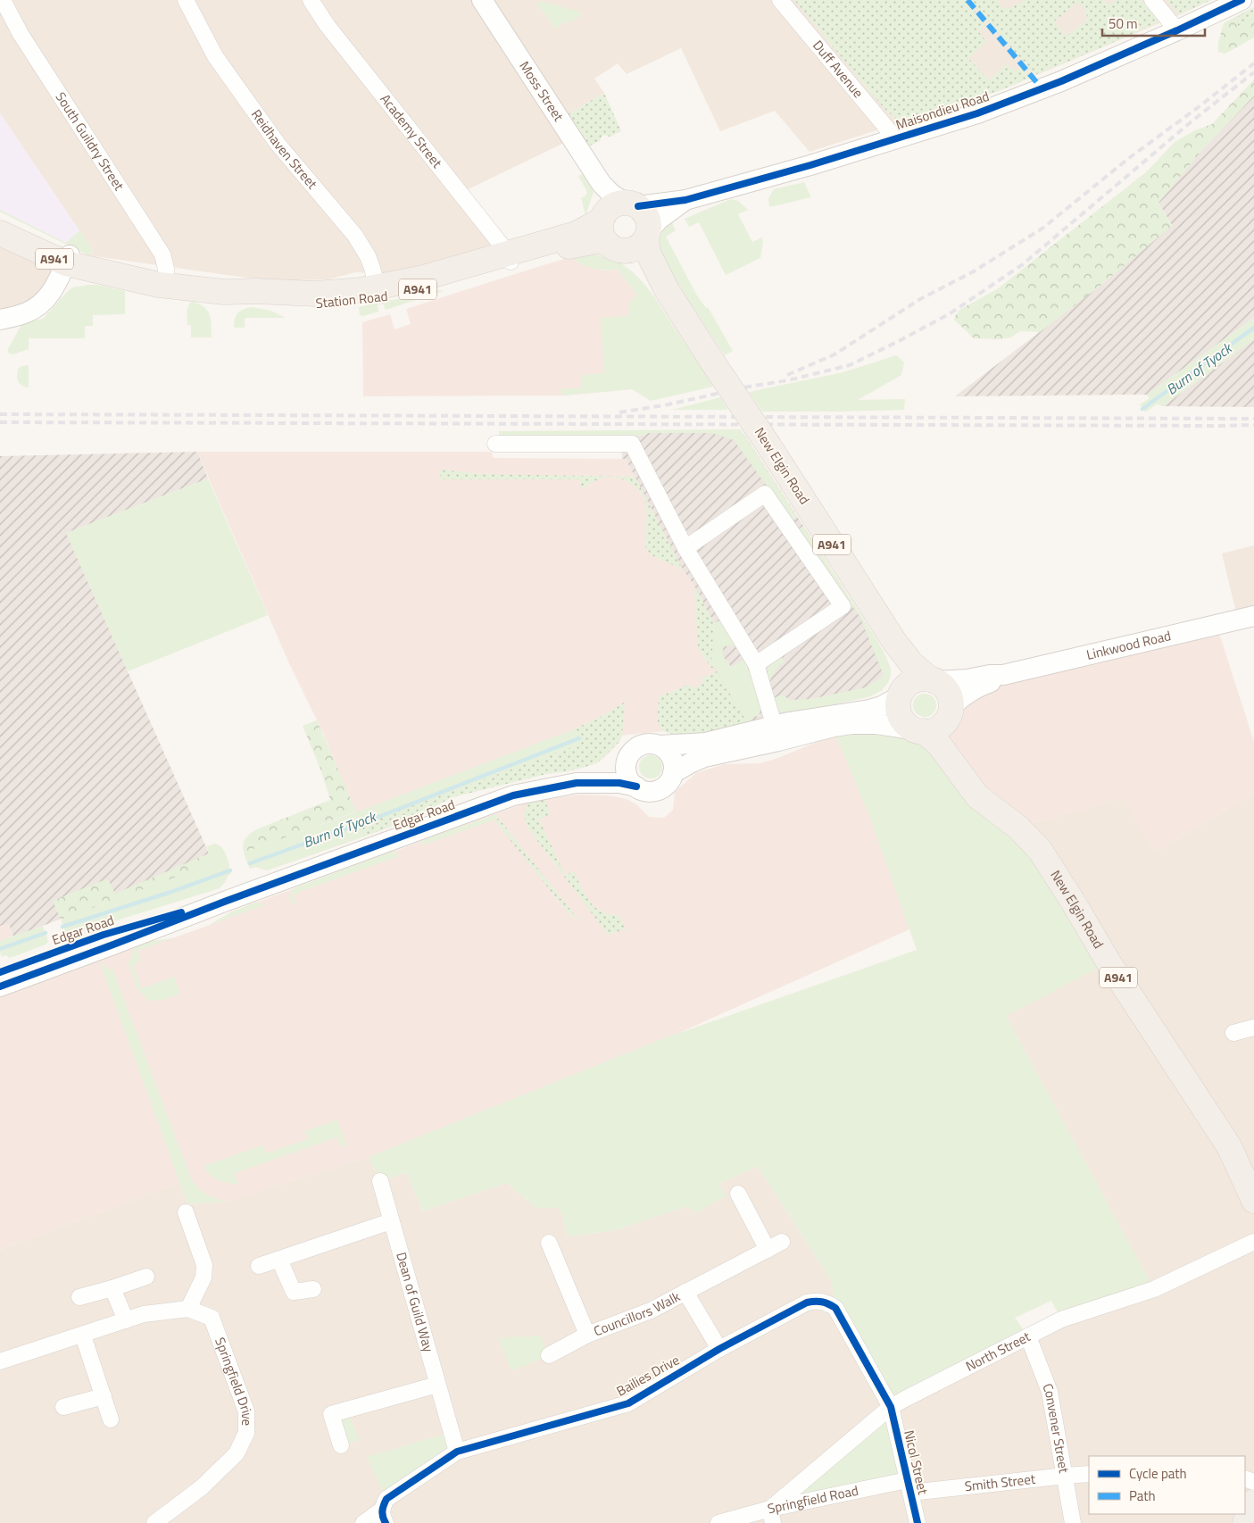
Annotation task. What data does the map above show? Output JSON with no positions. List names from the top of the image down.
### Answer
{
  "streets": {
    "main road": ["A941", "Station Road", "New Elgin Road"],
    "street": [
      "Duff Avenue",
      "Moss Street",
      "Maisondieu Road",
      "Academy Street",
      "South Guildry Street",
      "Reidhaven Street",
      "Linkwood Road",
      "Edgar Road",
      "Dean of Guild Way",
      "Councillors Walk",
      "North Street",
      "Bailies Drive",
      "Springfield Drive",
      "Convener Street",
      "Nicol Street",
      "Smith Street",
      "Springfield Road"
    ]
  },
  "crossings": [
    ["Duff Avenue", "Maisondieu Road"],
    ["Moss Street", "Maisondieu Road"],
    ["Moss Street", "Station Road"],
    ["Moss Street", "New Elgin Road"],
    ["Maisondieu Road", "Station Road"],
    ["Maisondieu Road", "New Elgin Road"],
    ["Academy Street", "Station Road"],
    ["South Guildry Street", "Station Road"],
    ["Reidhaven Street", "Station Road"],
    ["A941", "Station Road"],
    ["Station Road", "New Elgin Road"],
    ["New Elgin Road", "Linkwood Road"],
    ["Dean of Guild Way", "Bailies Drive"],
    ["Councillors Walk", "Bailies Drive"],
    ["North Street", "Bailies Drive"],
    ["North Street", "Convener Street"],
    ["North Street", "Nicol Street"],
    ["North Street", "Springfield Road"],
    ["Bailies Drive", "Nicol Street"],
    ["Convener Street", "Smith Street"],
    ["Nicol Street", "Smith Street"],
    ["Nicol Street", "Springfield Road"],
    ["Smith Street", "Springfield Road"]
  ],
  "water": ["Burn of Tyock"],
  "legend": ["Cycle path", "Path"],
  "scale_bar": "50 m"
}
